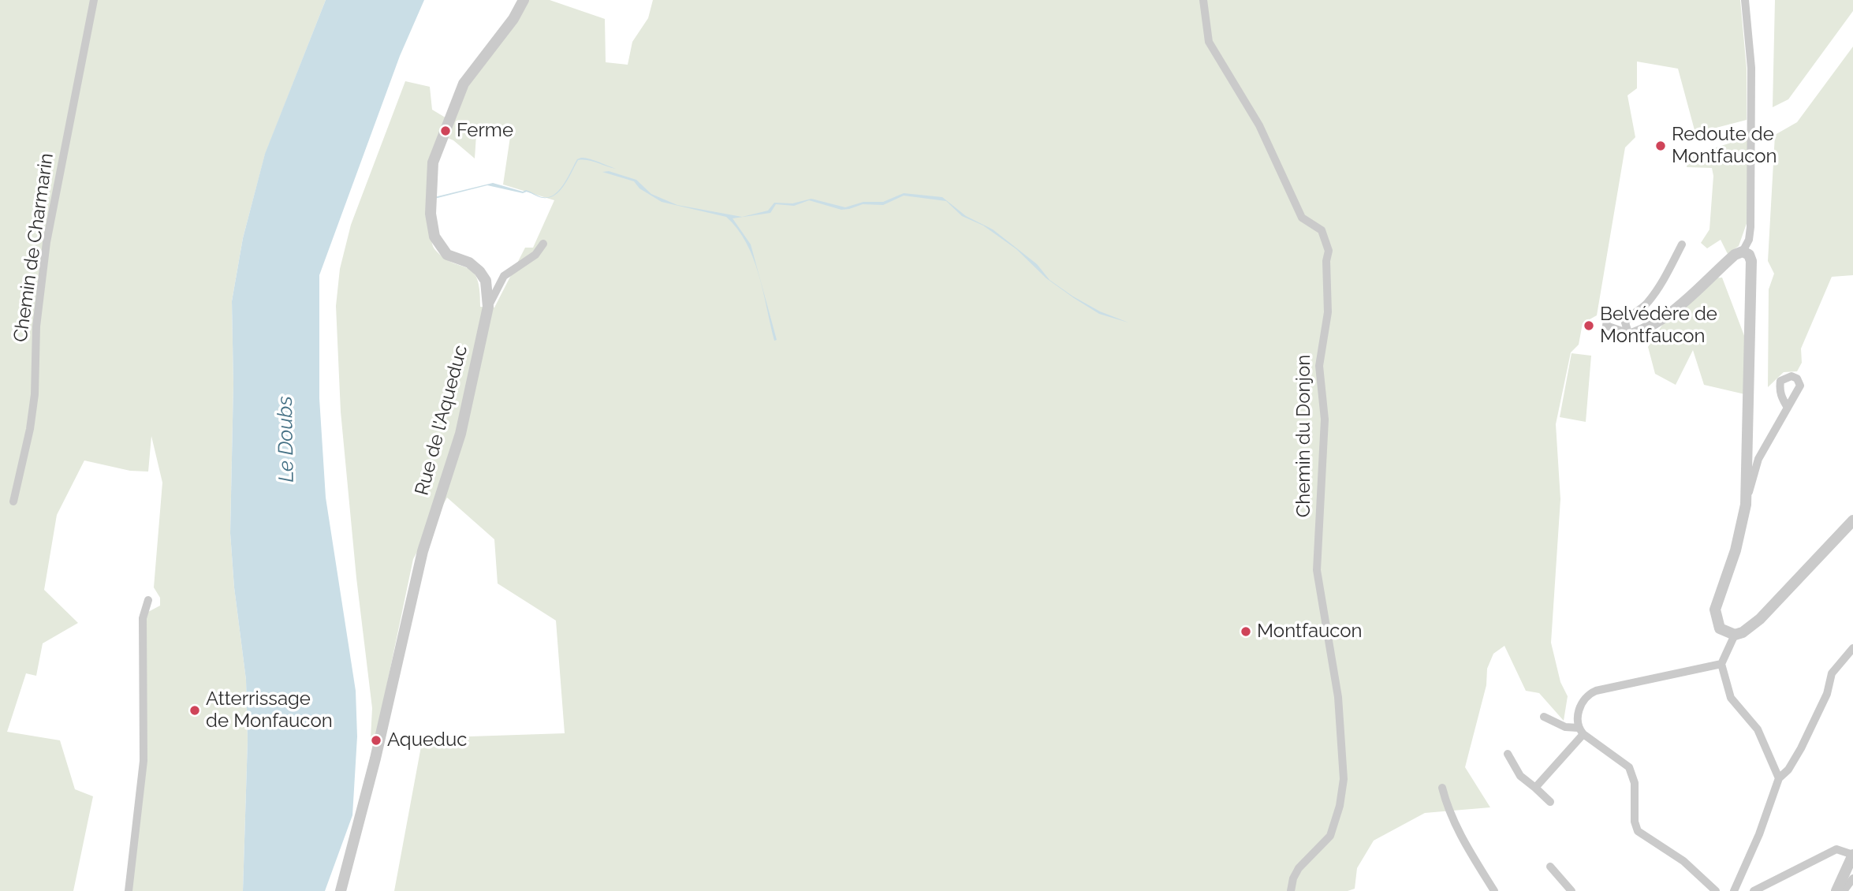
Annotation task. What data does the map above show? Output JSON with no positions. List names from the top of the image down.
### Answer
{
  "streets": {
    "street": ["Chemin de Charmarin", "Rue de l'Aqueduc", "Chemin du Donjon"]
  },
  "water": ["Le Doubs"],
  "places": [
    "Ferme",
    "Redoute de Montfaucon",
    "Belvédère de Montfaucon",
    "Montfaucon",
    "Atterrissage de Monfaucon",
    "Aqueduc"
  ]
}
